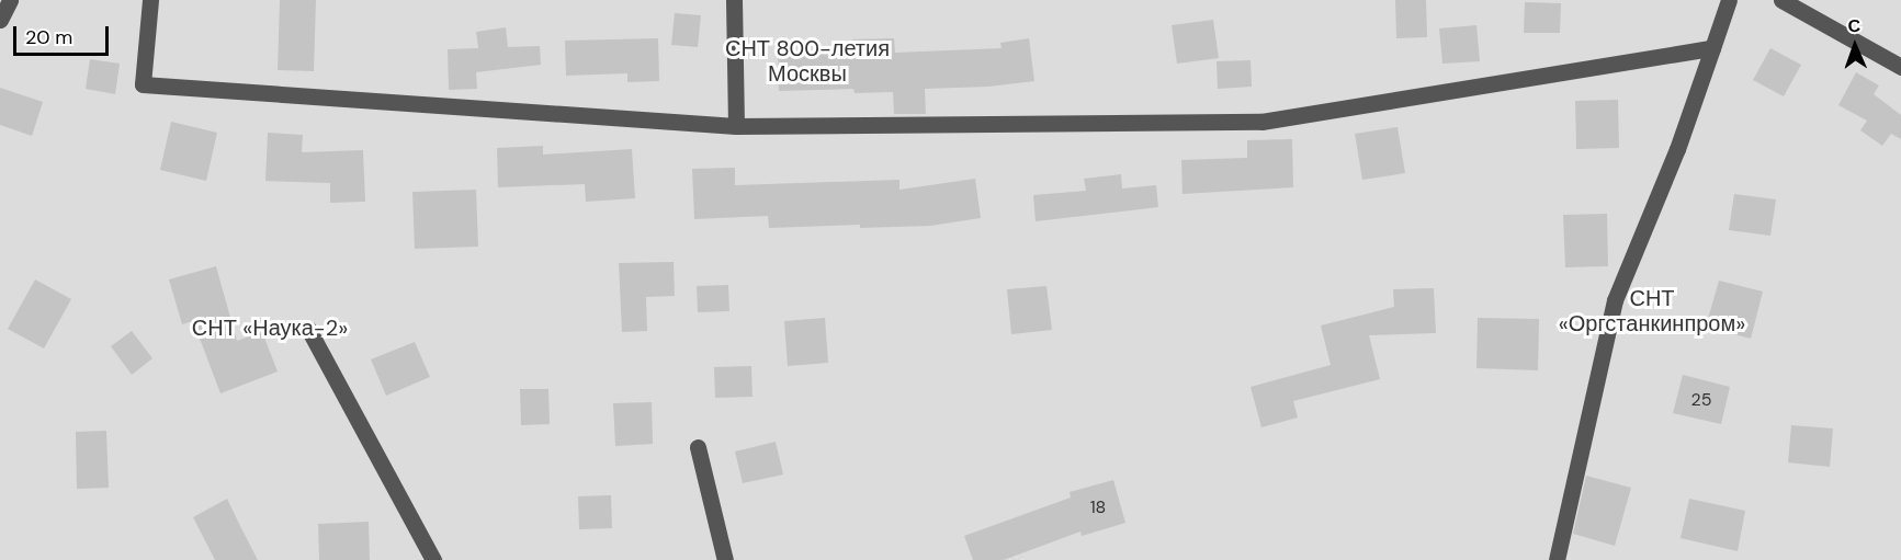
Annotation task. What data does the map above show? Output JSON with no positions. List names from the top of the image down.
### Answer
{
  "parks": ["СНТ 800-летия Москвы", "СНТ «Оргстанкинпром»", "СНТ «Наука-2»"],
  "house_numbers": ["25", "18"],
  "scale_bar": "20 m",
  "north": "top"
}
